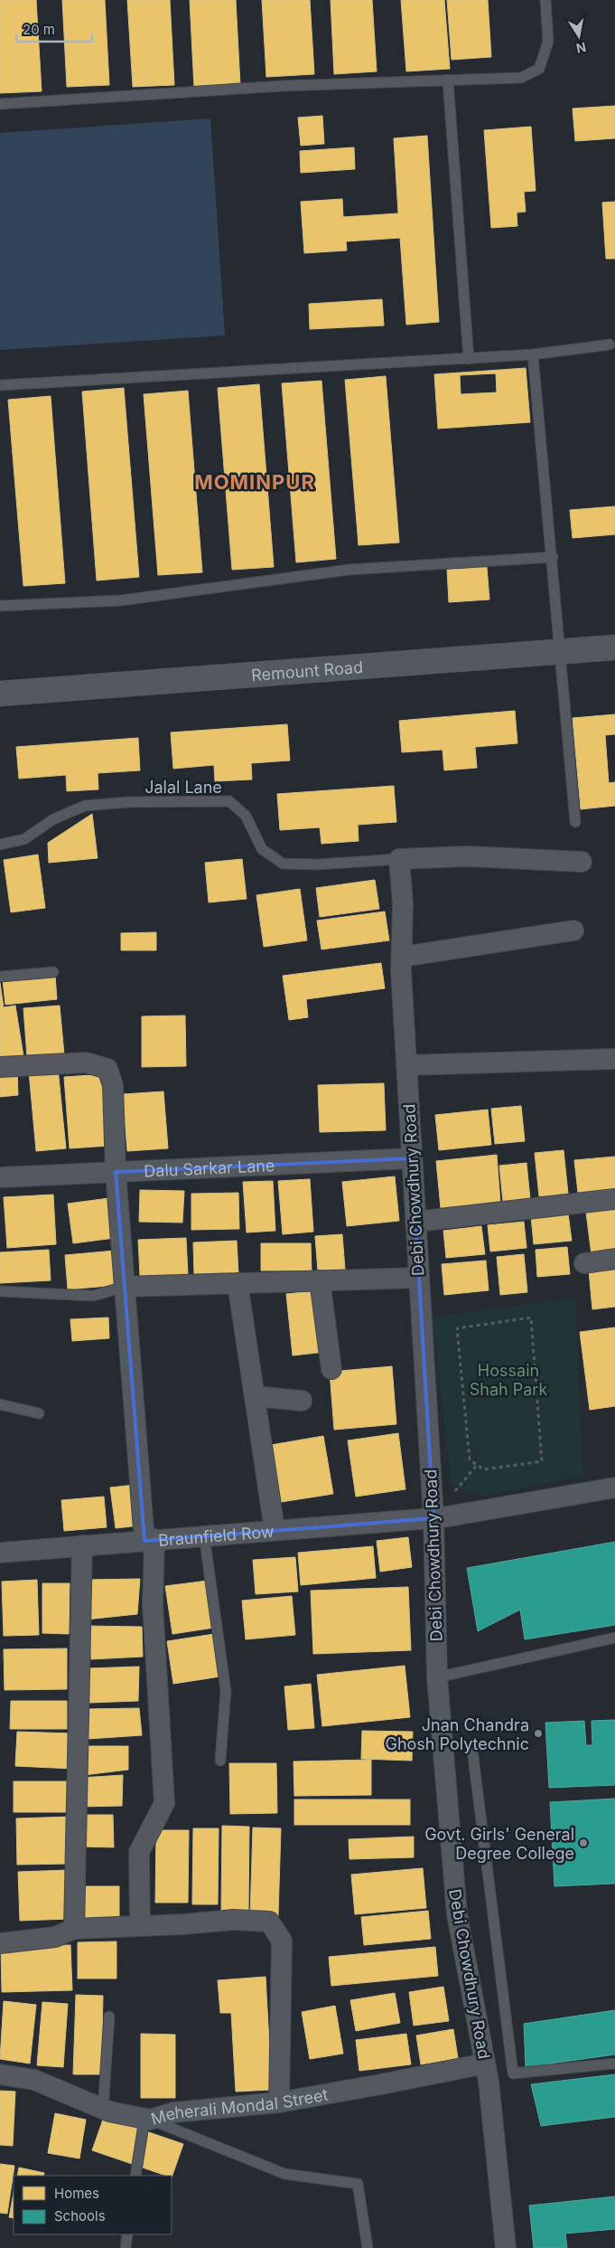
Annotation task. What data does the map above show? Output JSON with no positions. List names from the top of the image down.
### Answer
{
  "streets": {
    "street": [
      "Remount Road",
      "Dalu Sarkar Lane",
      "Debi Chowdhury Road",
      "Braunfield Row",
      "Meherali Mondal Street"
    ],
    "lane": ["Jalal Lane"]
  },
  "crossings": [
    ["Jalal Lane", "Debi Chowdhury Road"],
    ["Dalu Sarkar Lane", "Debi Chowdhury Road"],
    ["Debi Chowdhury Road", "Braunfield Row"],
    ["Debi Chowdhury Road", "Meherali Mondal Street"]
  ],
  "districts": ["MOMINPUR"],
  "parks": ["Hossain Shah Park"],
  "places": ["Jnan Chandra Ghosh Polytechnic", "Govt. Girls' General Degree College"],
  "legend": ["Homes", "Schools"],
  "scale_bar": "20 m",
  "north": "bottom"
}
